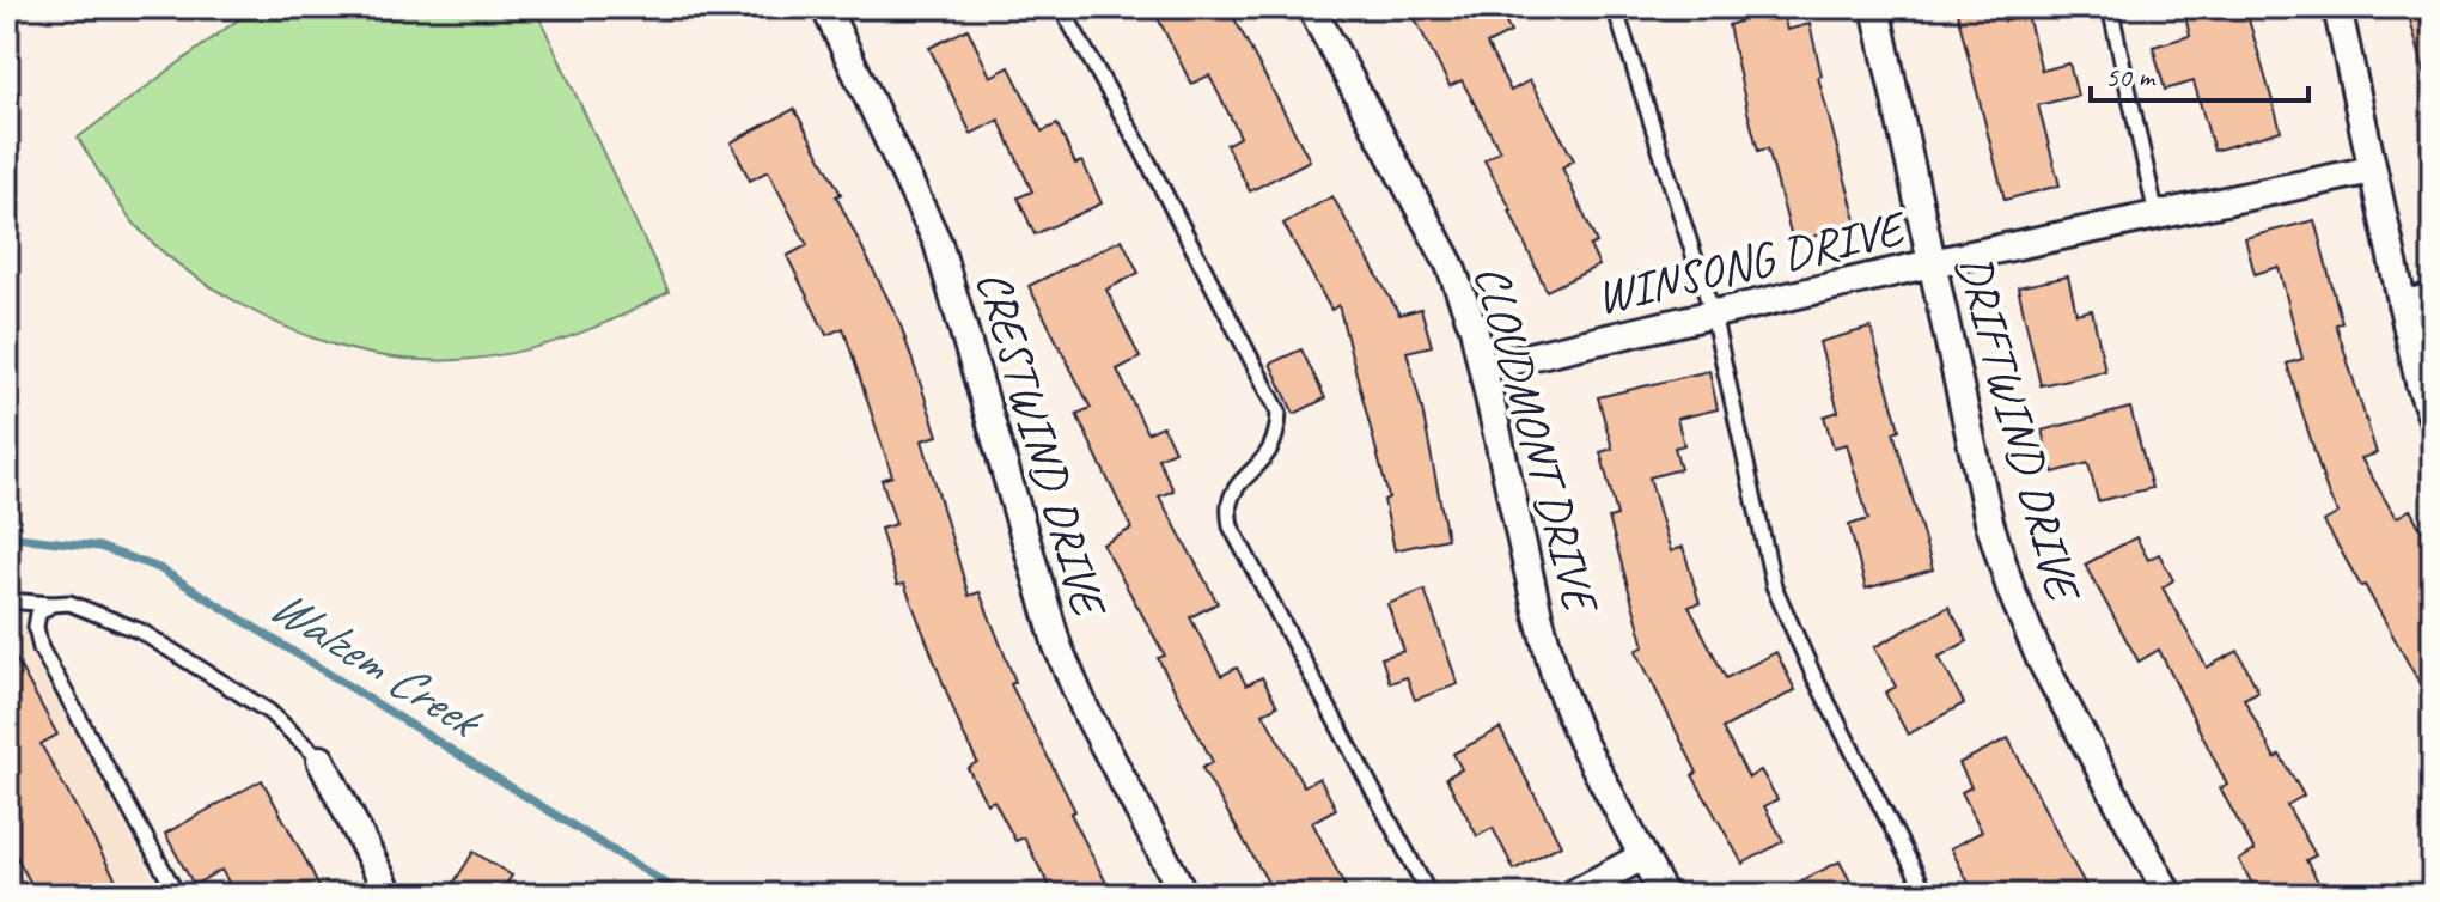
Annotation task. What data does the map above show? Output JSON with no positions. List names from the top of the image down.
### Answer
{
  "streets": {
    "street": [
      "WINSONG DRIVE",
      "DRIFTWIND DRIVE",
      "CLOUDMONT DRIVE",
      "CRESTWIND DRIVE"
    ]
  },
  "crossings": [
    ["WINSONG DRIVE", "DRIFTWIND DRIVE"],
    ["WINSONG DRIVE", "CLOUDMONT DRIVE"]
  ],
  "water": ["Walzem Creek"],
  "scale_bar": "50 m"
}
